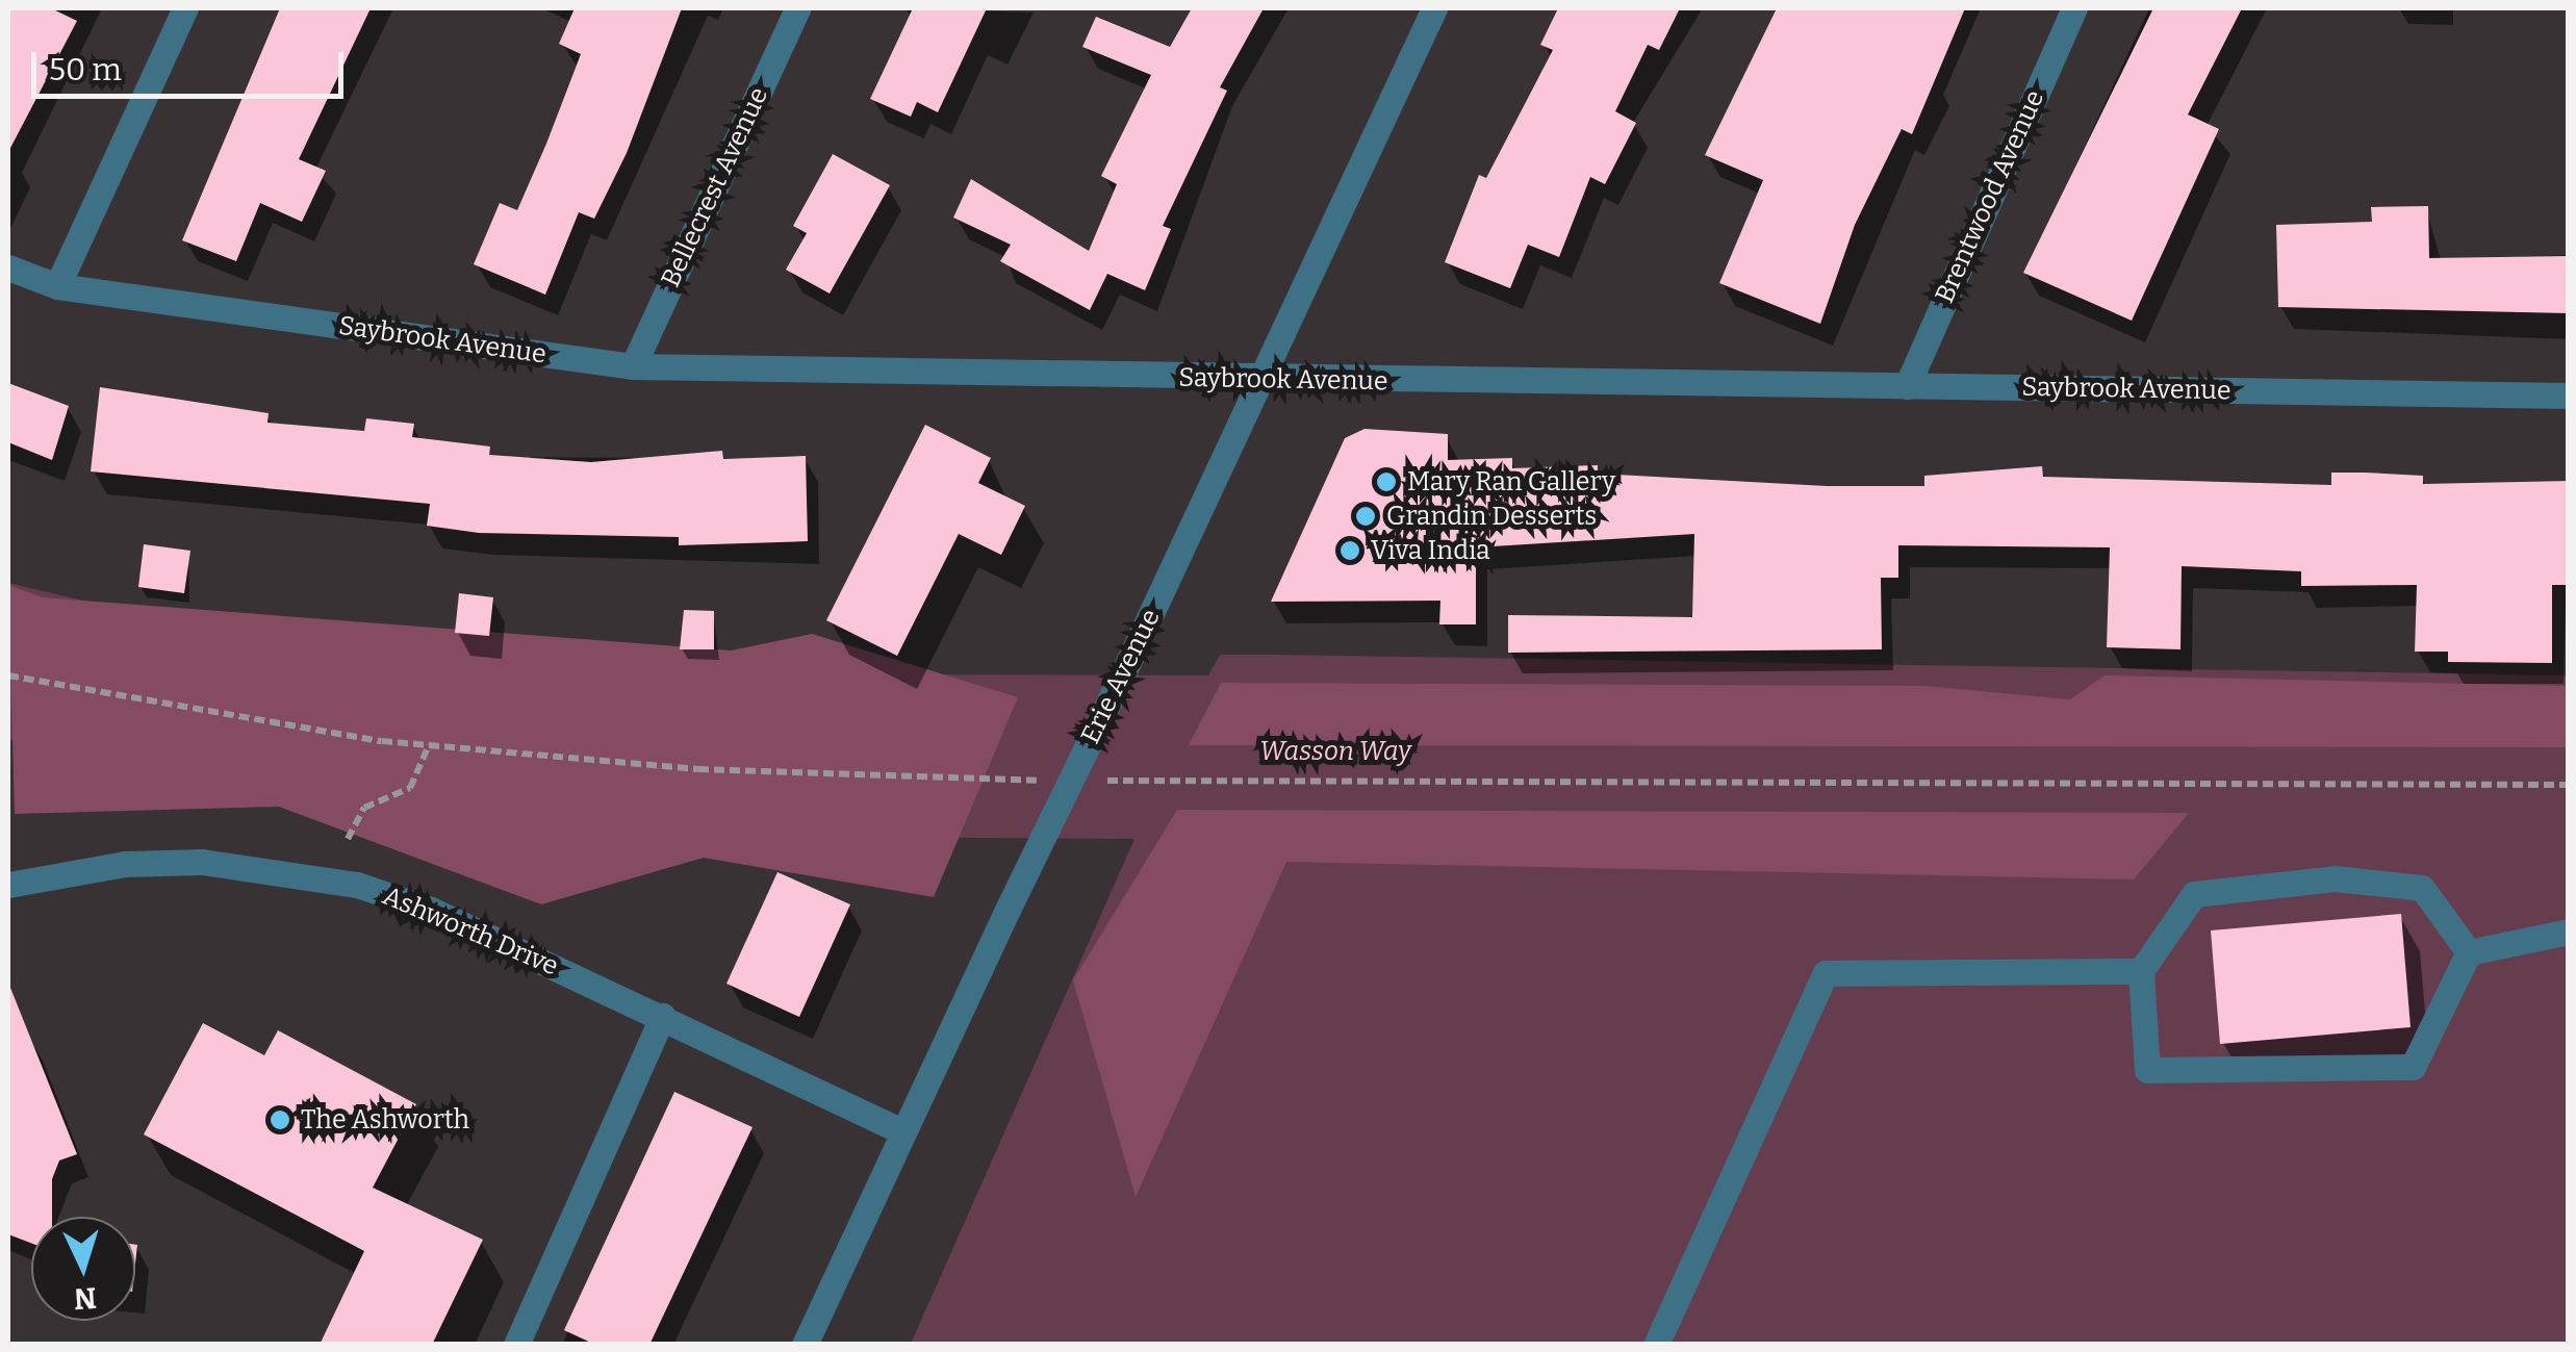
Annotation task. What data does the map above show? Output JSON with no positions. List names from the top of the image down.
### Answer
{
  "streets": {
    "street": [
      "Bellecrest Avenue",
      "Brentwood Avenue",
      "Saybrook Avenue",
      "Erie Avenue",
      "Ashworth Drive"
    ]
  },
  "crossings": [
    ["Bellecrest Avenue", "Saybrook Avenue"],
    ["Brentwood Avenue", "Saybrook Avenue"],
    ["Saybrook Avenue", "Erie Avenue"],
    ["Erie Avenue", "Ashworth Drive"]
  ],
  "parks": ["Wasson Way"],
  "places": [
    "Mary Ran Gallery",
    "Grandin Desserts",
    "Viva India",
    "The Ashworth"
  ],
  "scale_bar": "50 m",
  "north": "bottom"
}
